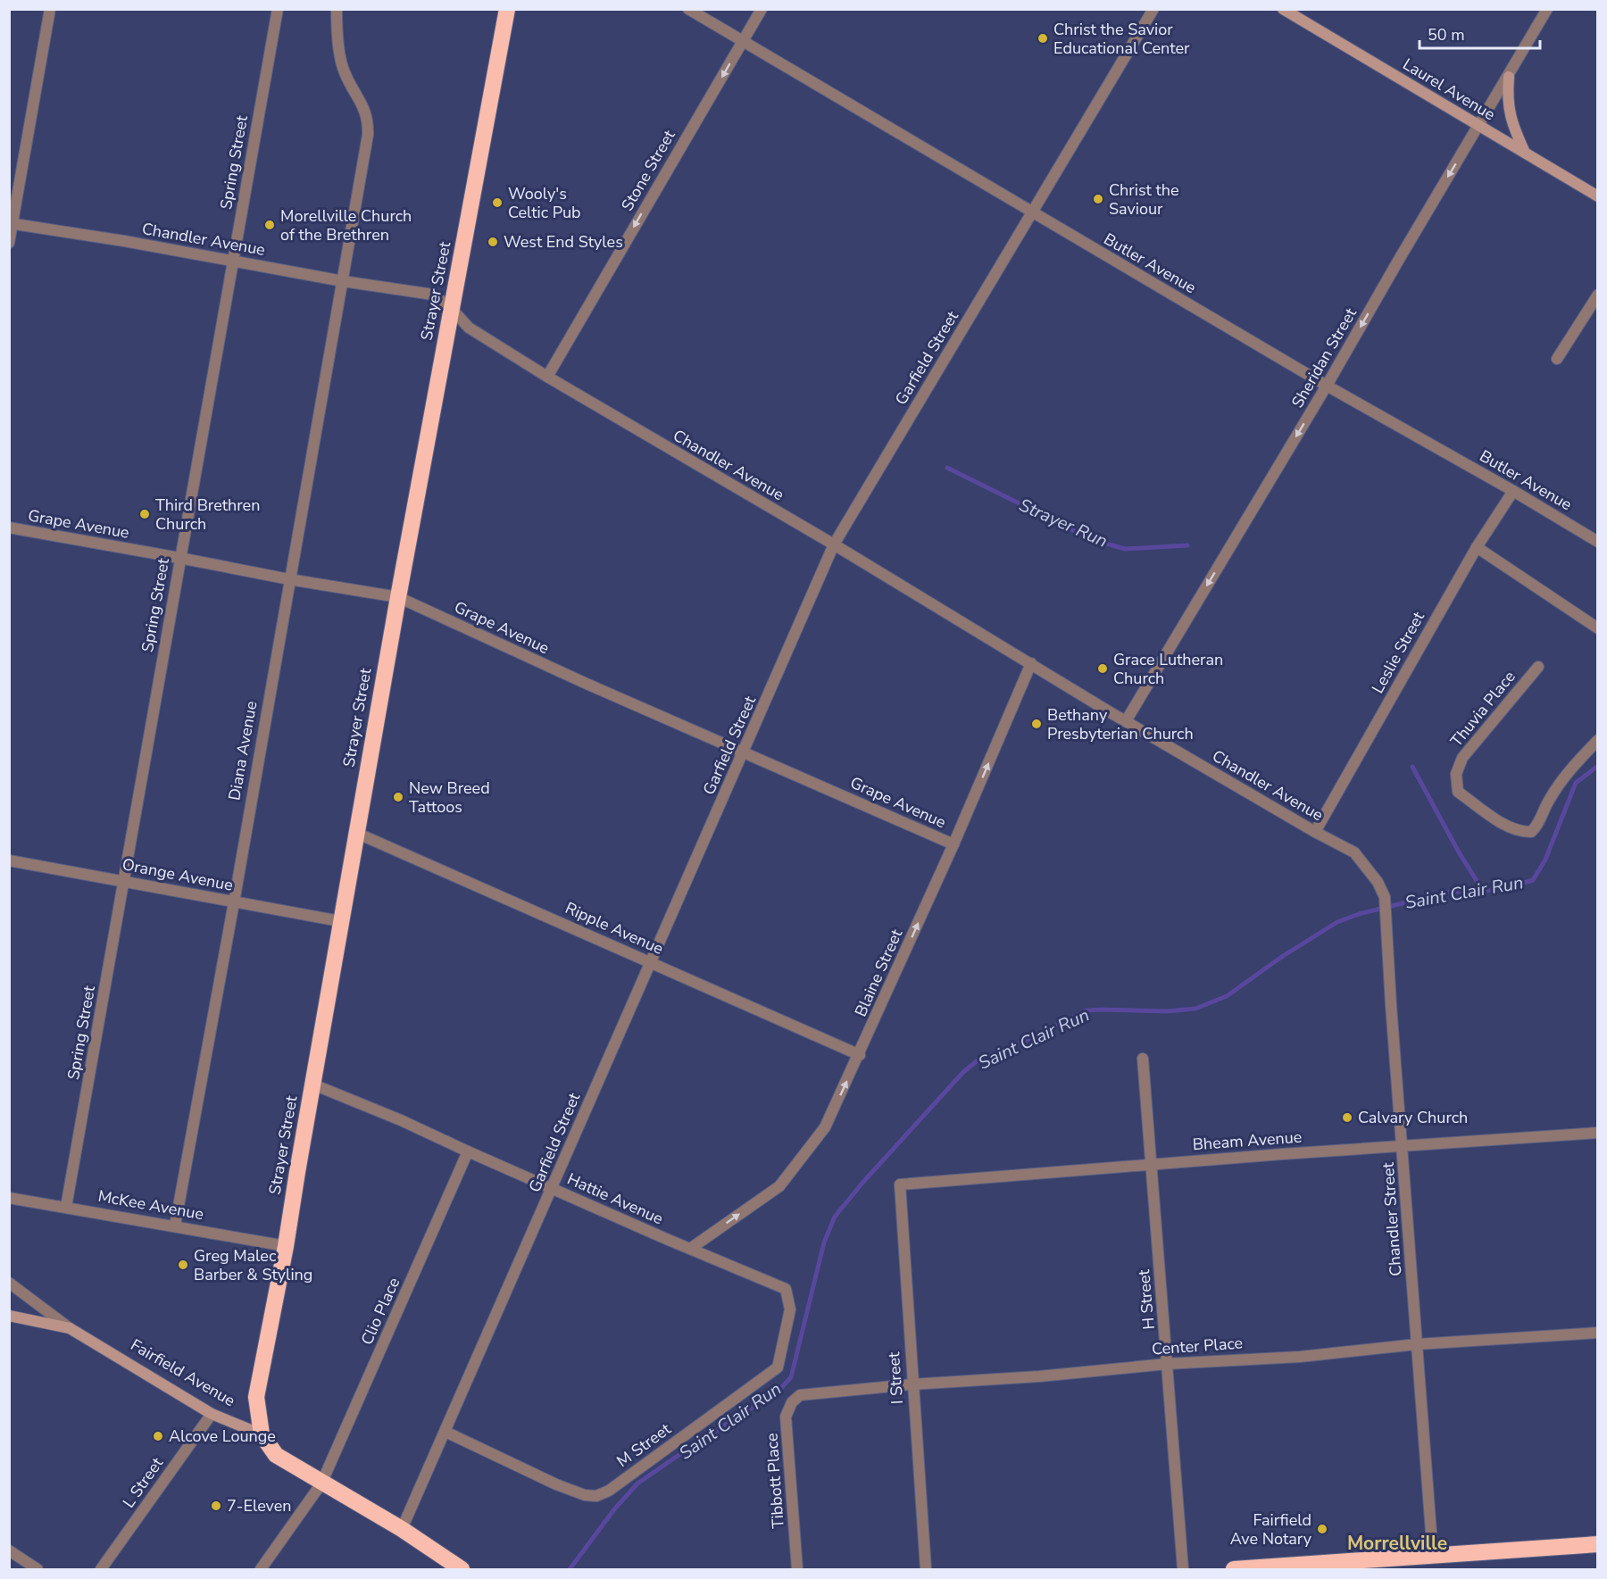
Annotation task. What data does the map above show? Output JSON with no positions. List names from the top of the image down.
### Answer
{
  "streets": {
    "highway": ["Strayer Street"],
    "street": [
      "Laurel Avenue",
      "Spring Street",
      "Stone Street",
      "Chandler Avenue",
      "Butler Avenue",
      "Garfield Street",
      "Sheridan Street",
      "Grape Avenue",
      "Leslie Street",
      "Thuvia Place",
      "Diana Avenue",
      "Orange Avenue",
      "Ripple Avenue",
      "Blaine Street",
      "Bheam Avenue",
      "Hattie Avenue",
      "McKee Avenue",
      "Chandler Street",
      "H Street",
      "Clio Place",
      "Center Place",
      "Fairfield Avenue",
      "I Street",
      "M Street",
      "Tibbott Place",
      "L Street"
    ]
  },
  "crossings": [
    ["Laurel Avenue", "Sheridan Street"],
    ["Spring Street", "Chandler Avenue"],
    ["Spring Street", "Grape Avenue"],
    ["Spring Street", "Orange Avenue"],
    ["Spring Street", "McKee Avenue"],
    ["Stone Street", "Chandler Avenue"],
    ["Stone Street", "Butler Avenue"],
    ["Chandler Avenue", "Strayer Street"],
    ["Chandler Avenue", "Garfield Street"],
    ["Chandler Avenue", "Sheridan Street"],
    ["Chandler Avenue", "Leslie Street"],
    ["Chandler Avenue", "Diana Avenue"],
    ["Chandler Avenue", "Blaine Street"],
    ["Chandler Avenue", "Chandler Street"],
    ["Butler Avenue", "Garfield Street"],
    ["Butler Avenue", "Sheridan Street"],
    ["Butler Avenue", "Leslie Street"],
    ["Strayer Street", "Grape Avenue"],
    ["Strayer Street", "Orange Avenue"],
    ["Strayer Street", "Ripple Avenue"],
    ["Strayer Street", "Hattie Avenue"],
    ["Strayer Street", "McKee Avenue"],
    ["Strayer Street", "Fairfield Avenue"],
    ["Garfield Street", "Grape Avenue"],
    ["Garfield Street", "Ripple Avenue"],
    ["Garfield Street", "Hattie Avenue"],
    ["Garfield Street", "M Street"],
    ["Grape Avenue", "Diana Avenue"],
    ["Grape Avenue", "Blaine Street"],
    ["Diana Avenue", "Orange Avenue"],
    ["Diana Avenue", "McKee Avenue"],
    ["Ripple Avenue", "Blaine Street"],
    ["Blaine Street", "Hattie Avenue"],
    ["Bheam Avenue", "Chandler Street"],
    ["Bheam Avenue", "H Street"],
    ["Bheam Avenue", "I Street"],
    ["Hattie Avenue", "Clio Place"],
    ["Hattie Avenue", "M Street"],
    ["Chandler Street", "Center Place"],
    ["H Street", "Center Place"],
    ["Center Place", "I Street"],
    ["Center Place", "Tibbott Place"],
    ["Fairfield Avenue", "L Street"]
  ],
  "one_way": ["Stone Street", "Sheridan Street", "Blaine Street"],
  "districts": ["Morrellville"],
  "water": ["Strayer Run", "Saint Clair Run"],
  "places": [
    "Christ the Savior Educational Center",
    "Christ the Saviour",
    "Wooly's Celtic Pub",
    "Morellville Church of the Brethren",
    "West End Styles",
    "Third Brethren Church",
    "Grace Lutheran Church",
    "Bethany Presbyterian Church",
    "New Breed Tattoos",
    "Calvary Church",
    "Greg Malec Barber & Styling",
    "Alcove Lounge",
    "7-Eleven",
    "Fairfield Ave Notary"
  ],
  "scale_bar": "50 m"
}
